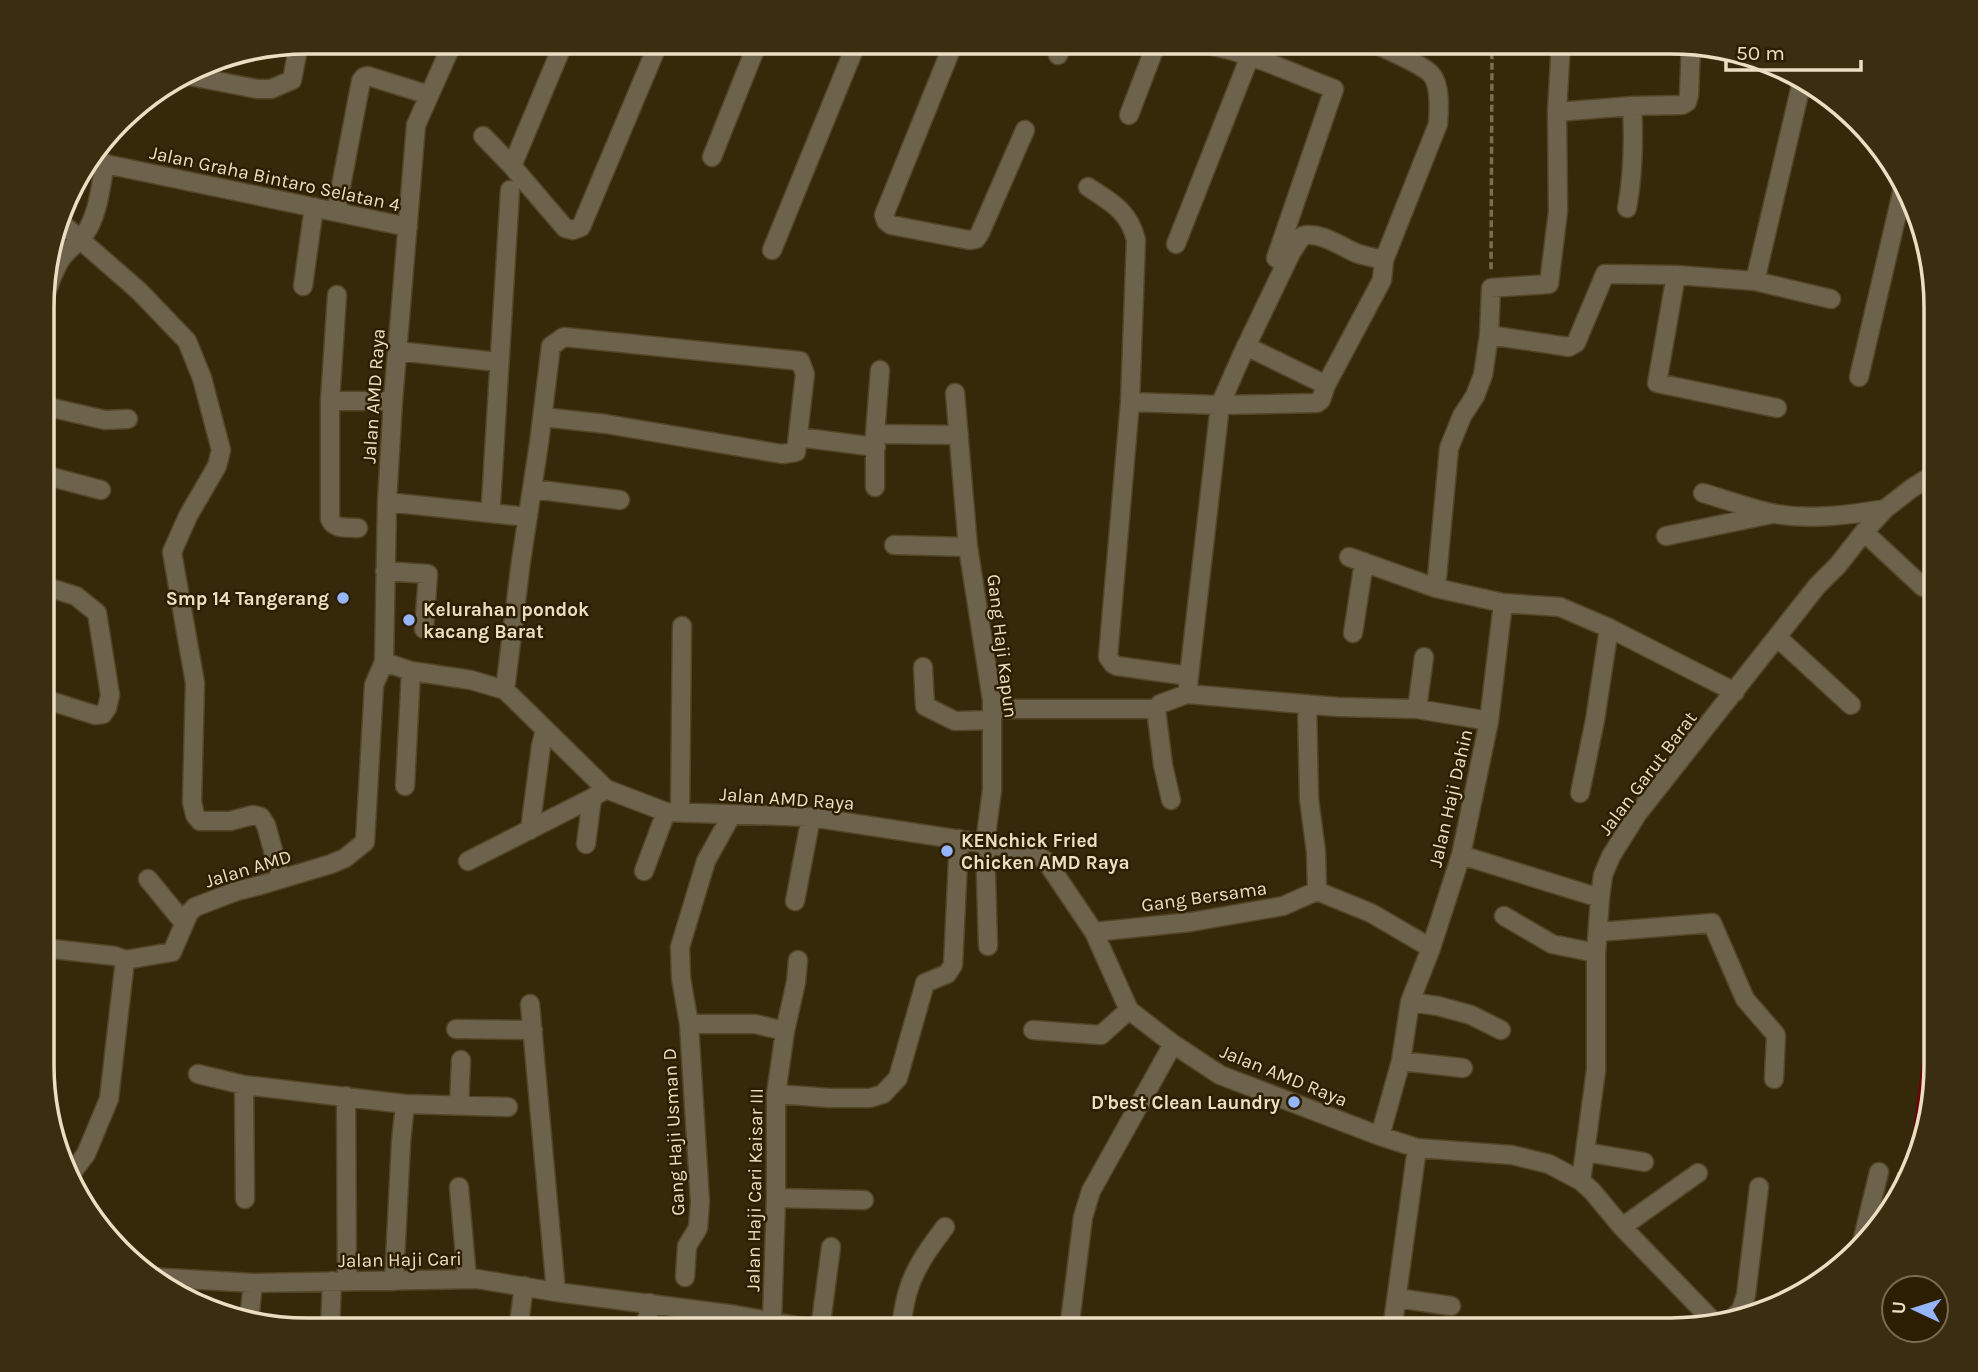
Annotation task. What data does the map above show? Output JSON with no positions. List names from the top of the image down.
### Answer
{
  "streets": {
    "street": [
      "Jalan Graha Bintaro Selatan 4",
      "Jalan AMD Raya",
      "Gang Haji Kapun",
      "Jalan Garut Barat",
      "Jalan Haji Dahin",
      "Jalan AMD",
      "Gang Bersama",
      "Gang Haji Usman D",
      "Jalan Haji Cari Kaisar III",
      "Jalan Haji Cari"
    ]
  },
  "crossings": [
    ["Jalan Graha Bintaro Selatan 4", "Jalan AMD Raya"],
    ["Jalan AMD Raya", "Gang Haji Kapun"],
    ["Jalan AMD Raya", "Jalan Garut Barat"],
    ["Jalan AMD Raya", "Jalan Haji Dahin"],
    ["Jalan AMD Raya", "Jalan AMD"],
    ["Jalan AMD Raya", "Gang Bersama"],
    ["Jalan AMD Raya", "Gang Haji Usman D"]
  ],
  "places": [
    "Smp 14 Tangerang",
    "Kelurahan pondok kacang Barat",
    "KENchick Fried Chicken AMD Raya",
    "D'best Clean Laundry"
  ],
  "scale_bar": "50 m",
  "north": "left"
}
